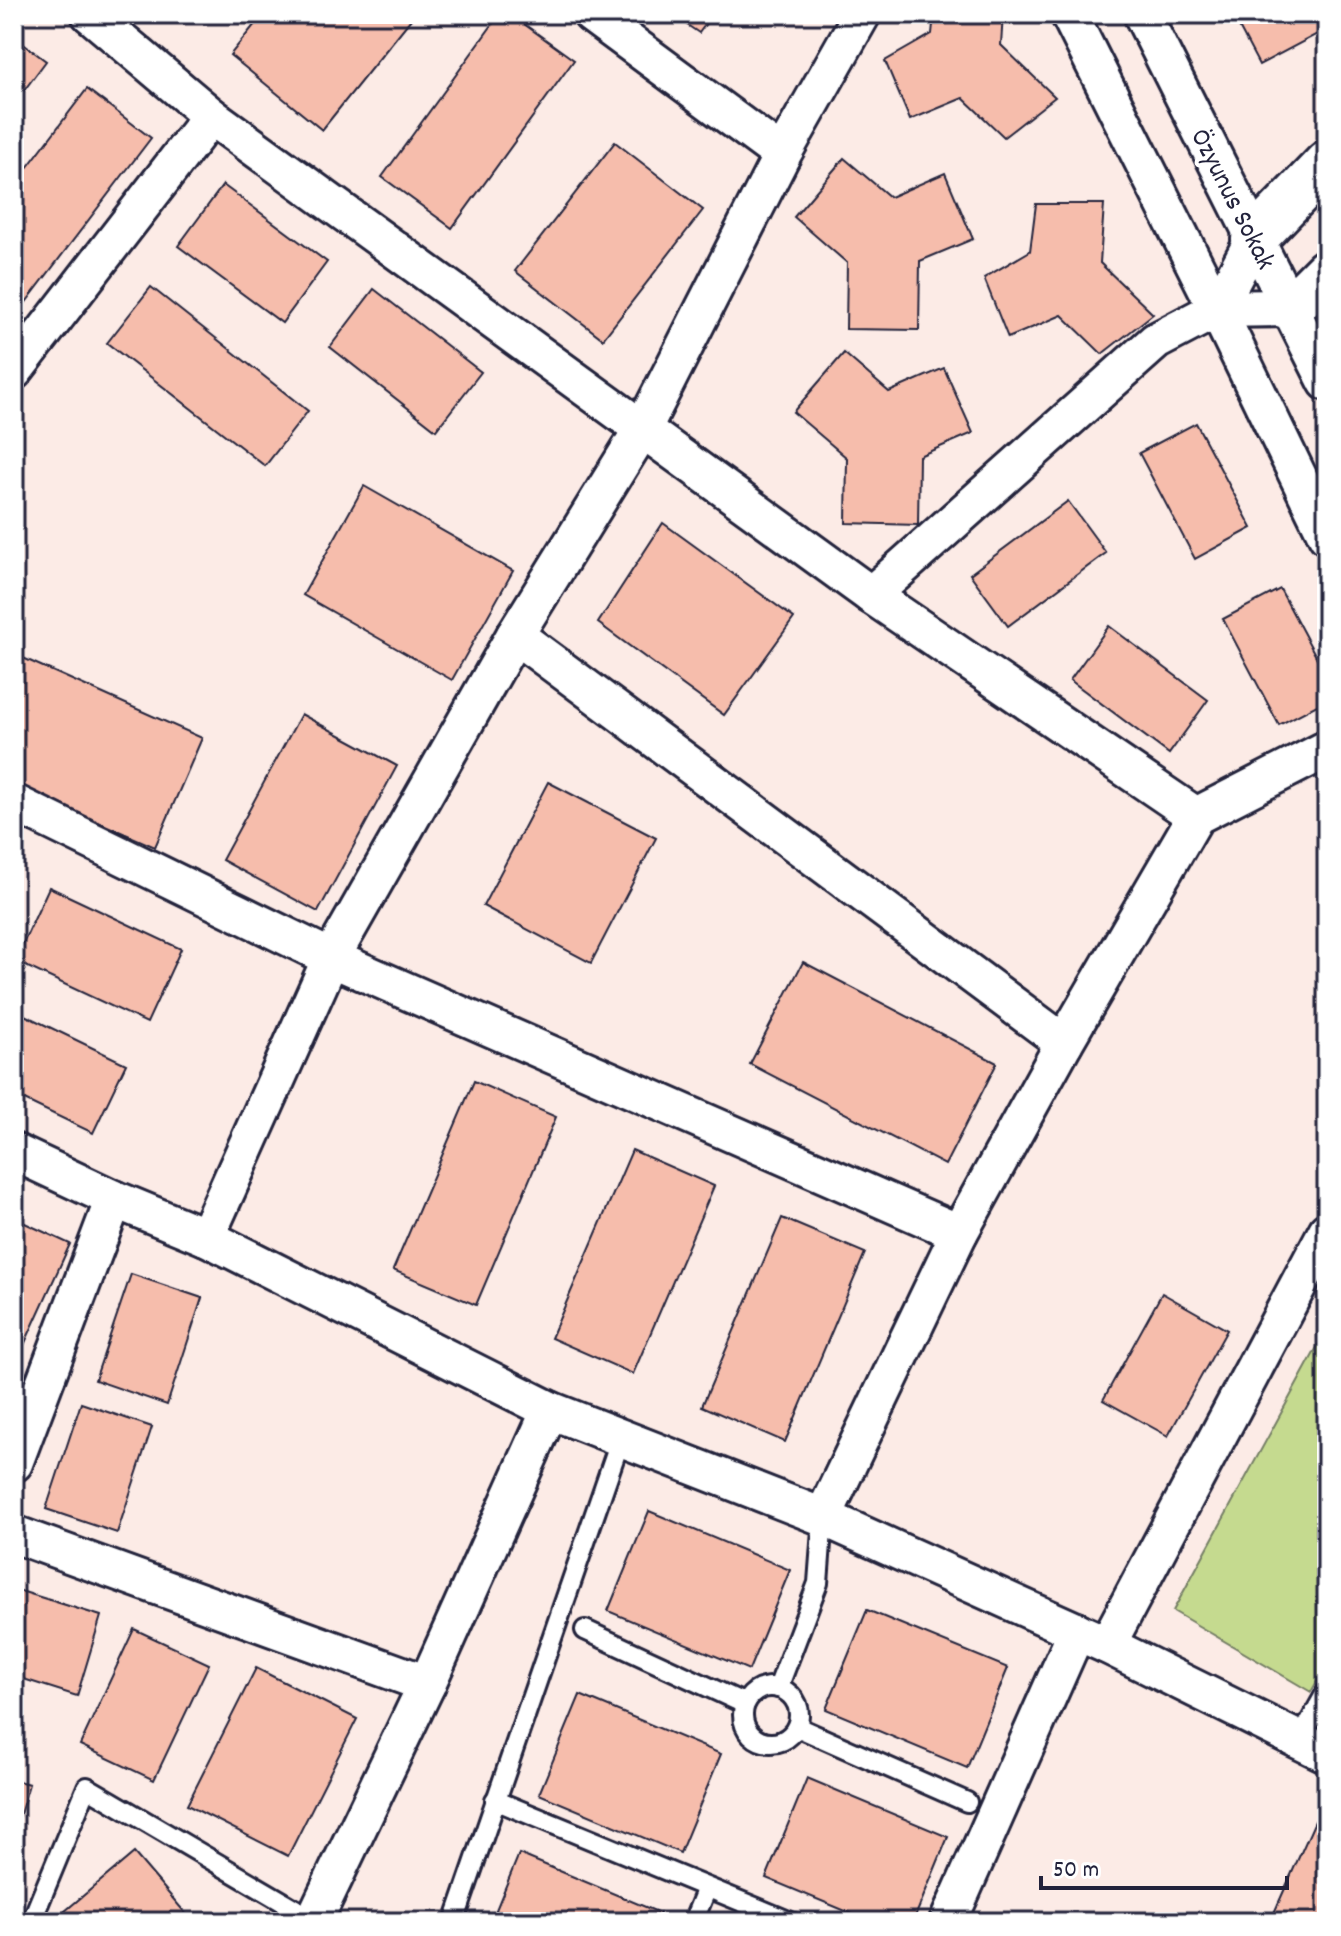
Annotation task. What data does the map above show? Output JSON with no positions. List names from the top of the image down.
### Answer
{
  "streets": {
    "street": ["Özyunus Sokak"]
  },
  "scale_bar": "50 m"
}
